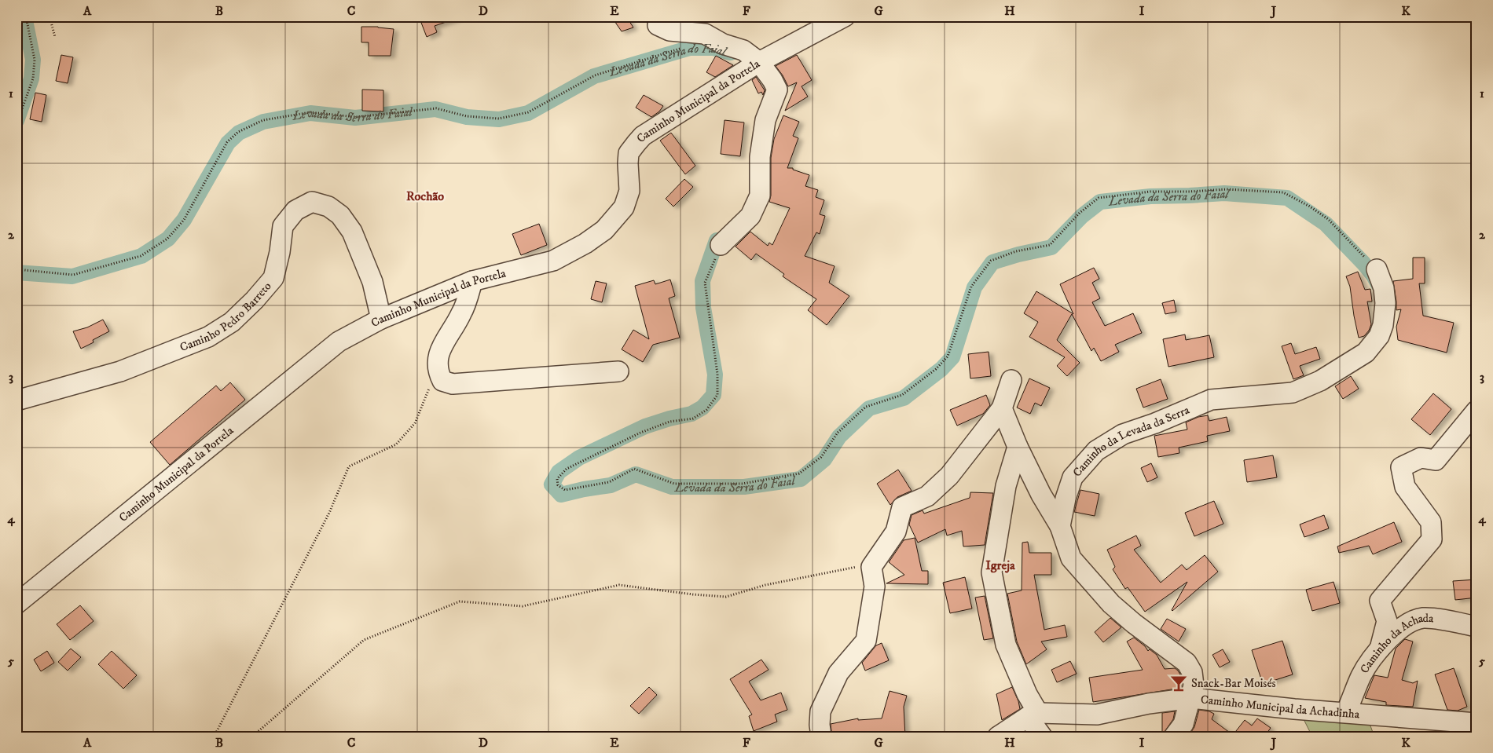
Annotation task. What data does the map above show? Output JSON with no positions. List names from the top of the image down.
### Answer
{
  "streets": {
    "street": [
      "Caminho Municipal da Portela",
      "Caminho Pedro Barreto",
      "Caminho da Levada da Serra",
      "Caminho da Achada",
      "Caminho Municipal da Achadinha"
    ]
  },
  "crossings": [
    ["Caminho Municipal da Portela", "Caminho Pedro Barreto"],
    ["Caminho da Achada", "Caminho Municipal da Achadinha"]
  ],
  "districts": ["Rochão", "Igreja"],
  "water": ["Levada da Serra do Faial"],
  "places": {
    "bar": ["Snack-Bar Moisés"]
  },
  "grid": {
    "columns": [
      "A",
      "B",
      "C",
      "D",
      "E",
      "F",
      "G",
      "H",
      "I",
      "J",
      "K"
    ],
    "rows": [
      "1",
      "2",
      "3",
      "4",
      "5"
    ]
  }
}
